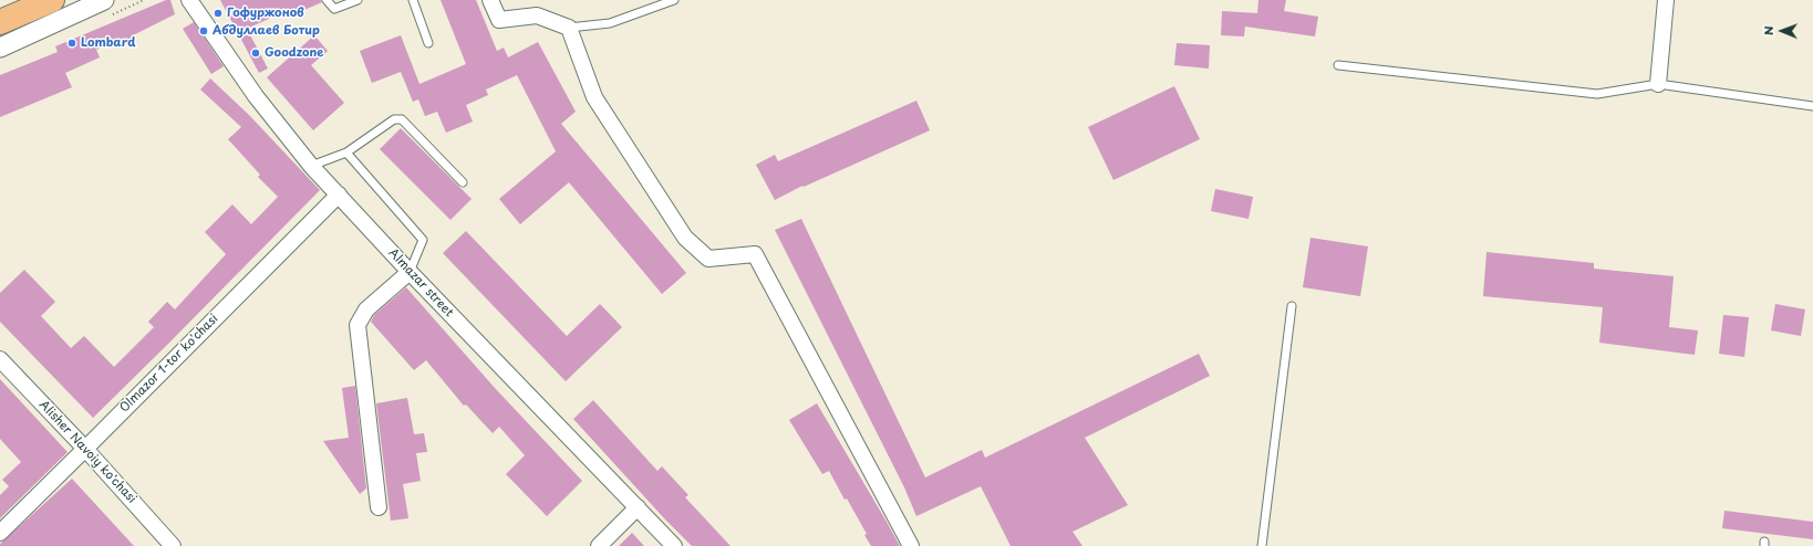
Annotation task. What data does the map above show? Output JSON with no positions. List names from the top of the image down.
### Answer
{
  "streets": {
    "street": ["Almazar street", "Olmazor 1-tor ko'chasi", "Alisher Navoiy ko'chasi"]
  },
  "crossings": [
    ["Almazar street", "Olmazor 1-tor ko'chasi"],
    ["Olmazor 1-tor ko'chasi", "Alisher Navoiy ko'chasi"]
  ],
  "places": [
    "Гофуржонов",
    "Абдуллаев Ботир",
    "Lombard",
    "Goodzone"
  ],
  "north": "left"
}
